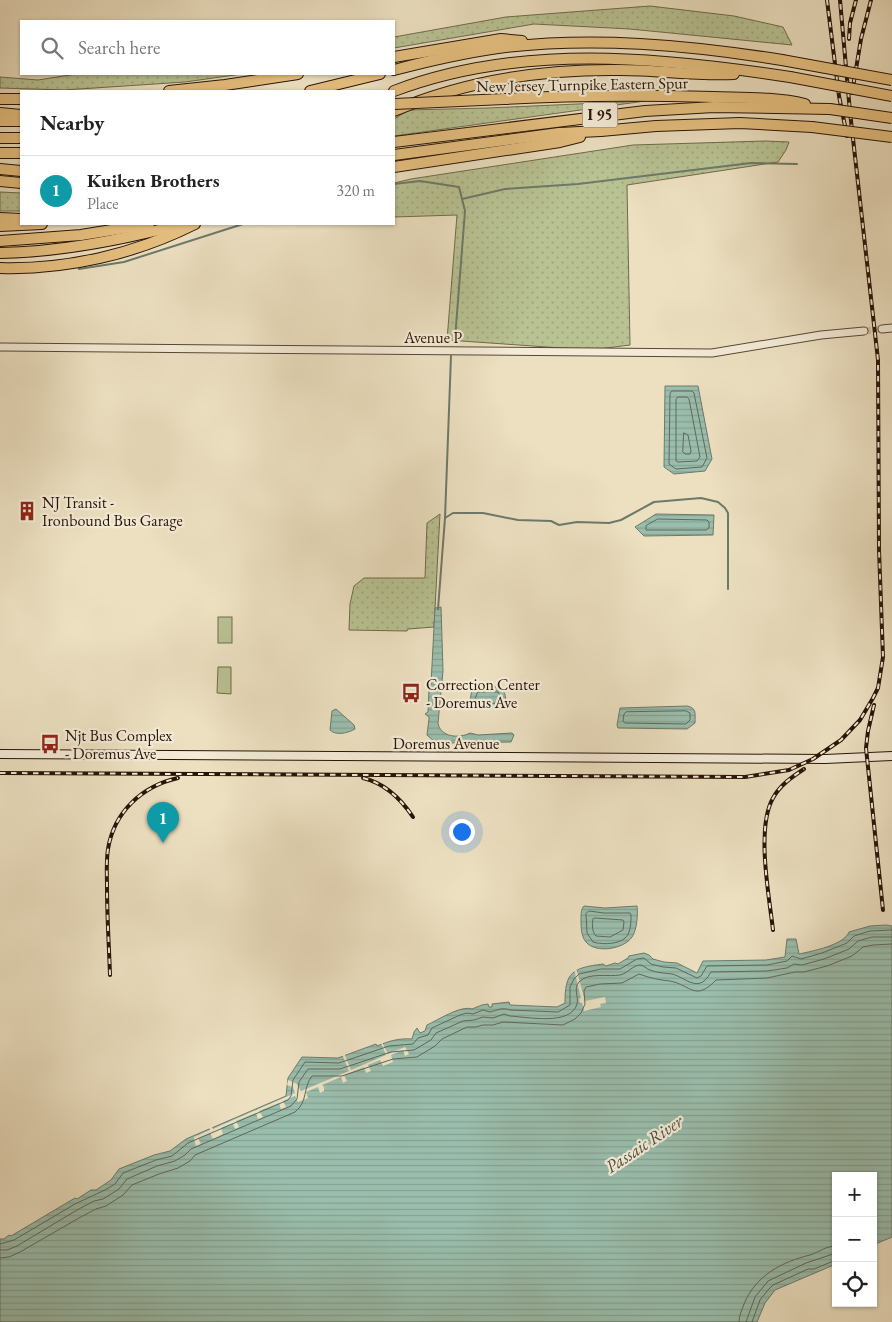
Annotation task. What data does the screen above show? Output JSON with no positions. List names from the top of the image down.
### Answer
{
  "streets": {
    "highway": ["New Jersey Turnpike Eastern Spur", "I 95"],
    "main road": ["Doremus Avenue"],
    "street": ["Avenue P"]
  },
  "water": ["Passaic River"],
  "places": {
    "building": ["NJ Transit - Ironbound Bus Garage"],
    "bus stop": ["Correction Center - Doremus Ave", "Njt Bus Complex - Doremus Ave"]
  },
  "page": {
    "search": "Search here",
    "heading": "Nearby",
    "list": [
      {
        "mark": "1",
        "name": "Kuiken Brothers",
        "note": "Place",
        "value": "320 m"
      }
    ],
    "pins": "1",
    "map_buttons": ["+", "−"]
  }
}
